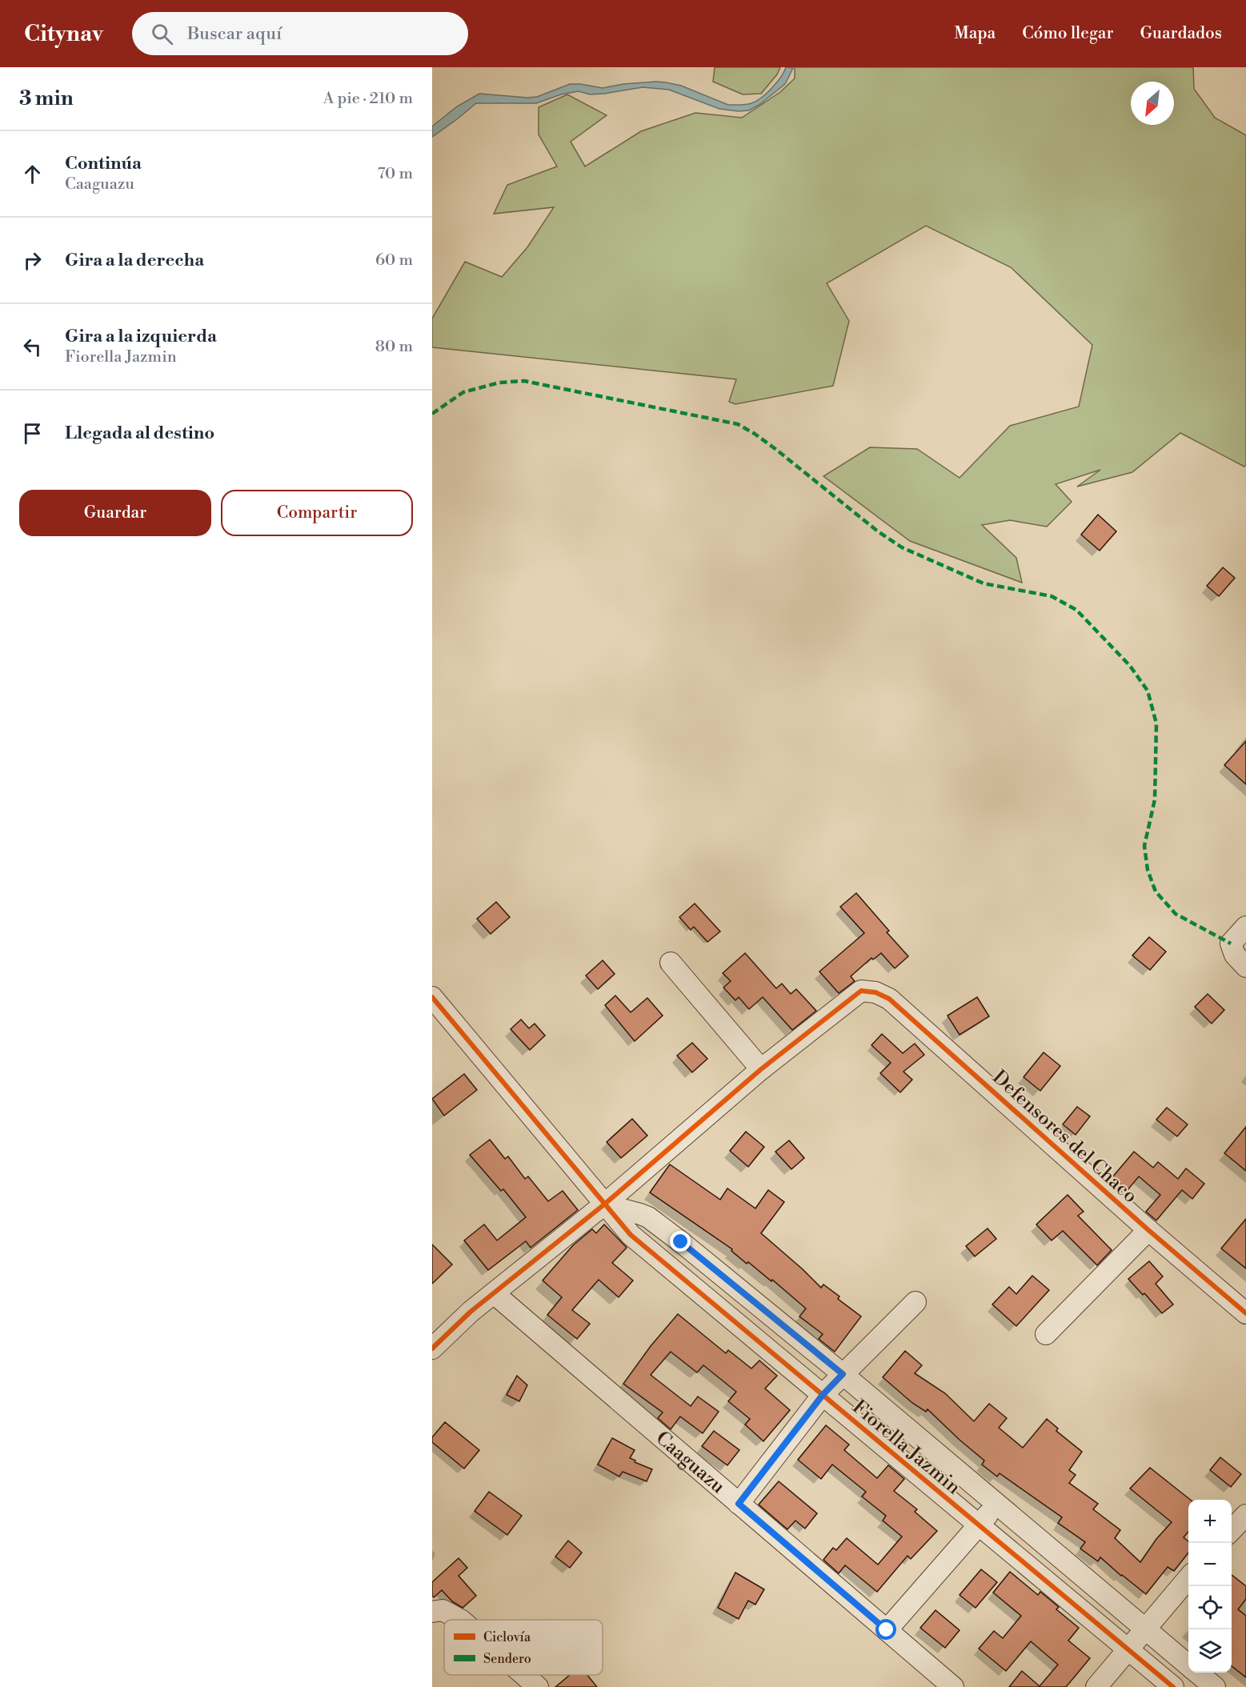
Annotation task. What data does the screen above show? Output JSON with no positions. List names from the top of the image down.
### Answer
{
  "streets": {
    "street": ["Defensores del Chaco", "Fiorella Jazmin", "Caaguazu"]
  },
  "legend": ["Ciclovía", "Sendero"],
  "north": "bottom left",
  "page": {
    "header": "Citynav",
    "search": "Buscar aquí",
    "nav": ["Mapa", "Cómo llegar", "Guardados"],
    "heading": ["3 min", "A pie · 210 m"],
    "list": [
      ["Continúa", "Caaguazu", "70 m"],
      ["Gira a la derecha", "60 m"],
      ["Gira a la izquierda", "Fiorella Jazmin", "80 m"],
      "Llegada al destino"
    ],
    "buttons": ["Guardar", "Compartir"],
    "map_buttons": ["+", "−"]
  }
}
